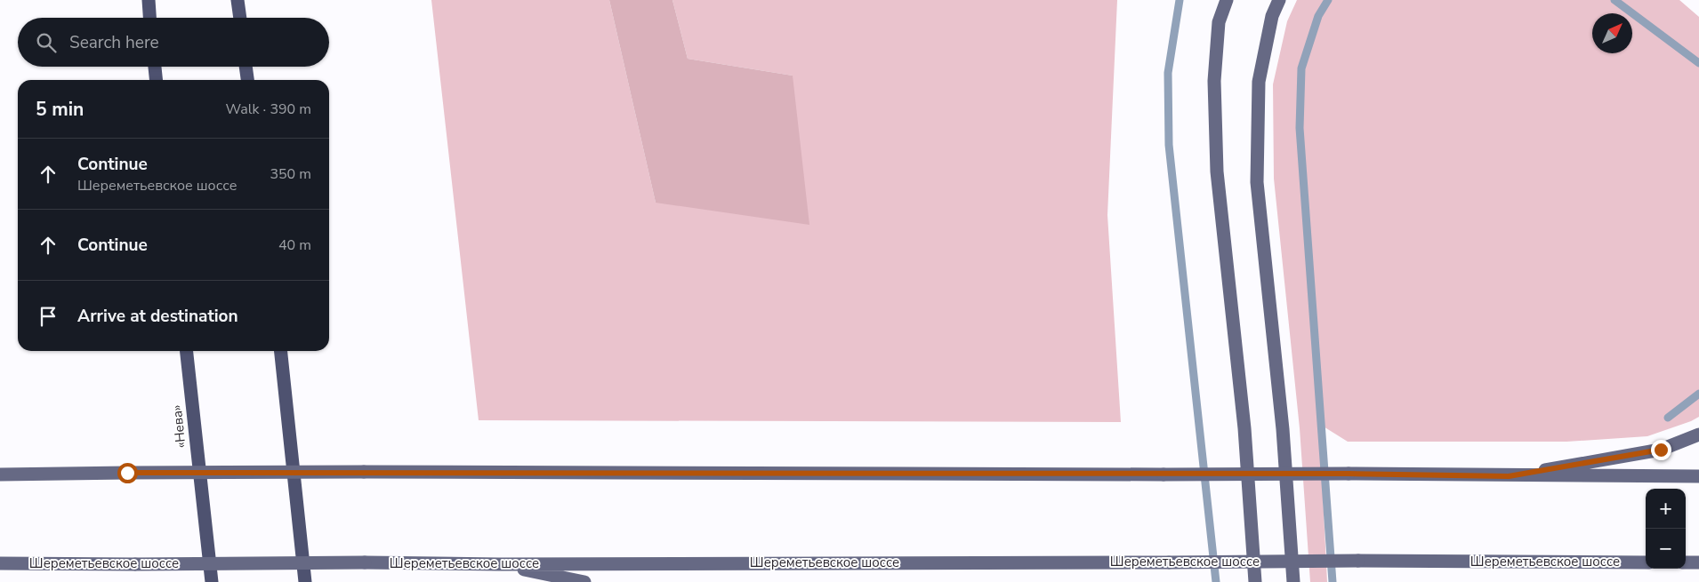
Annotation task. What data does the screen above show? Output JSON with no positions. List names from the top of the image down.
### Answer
{
  "streets": {
    "highway": ["«Нева»"],
    "main road": ["Шереметьевское шоссе"]
  },
  "north": "top right",
  "page": {
    "search": "Search here",
    "heading": ["5 min", "Walk · 390 m"],
    "list": [
      ["Continue", "Шереметьевское шоссе", "350 m"],
      ["Continue", "40 m"],
      "Arrive at destination"
    ],
    "map_buttons": ["+", "−"]
  }
}
